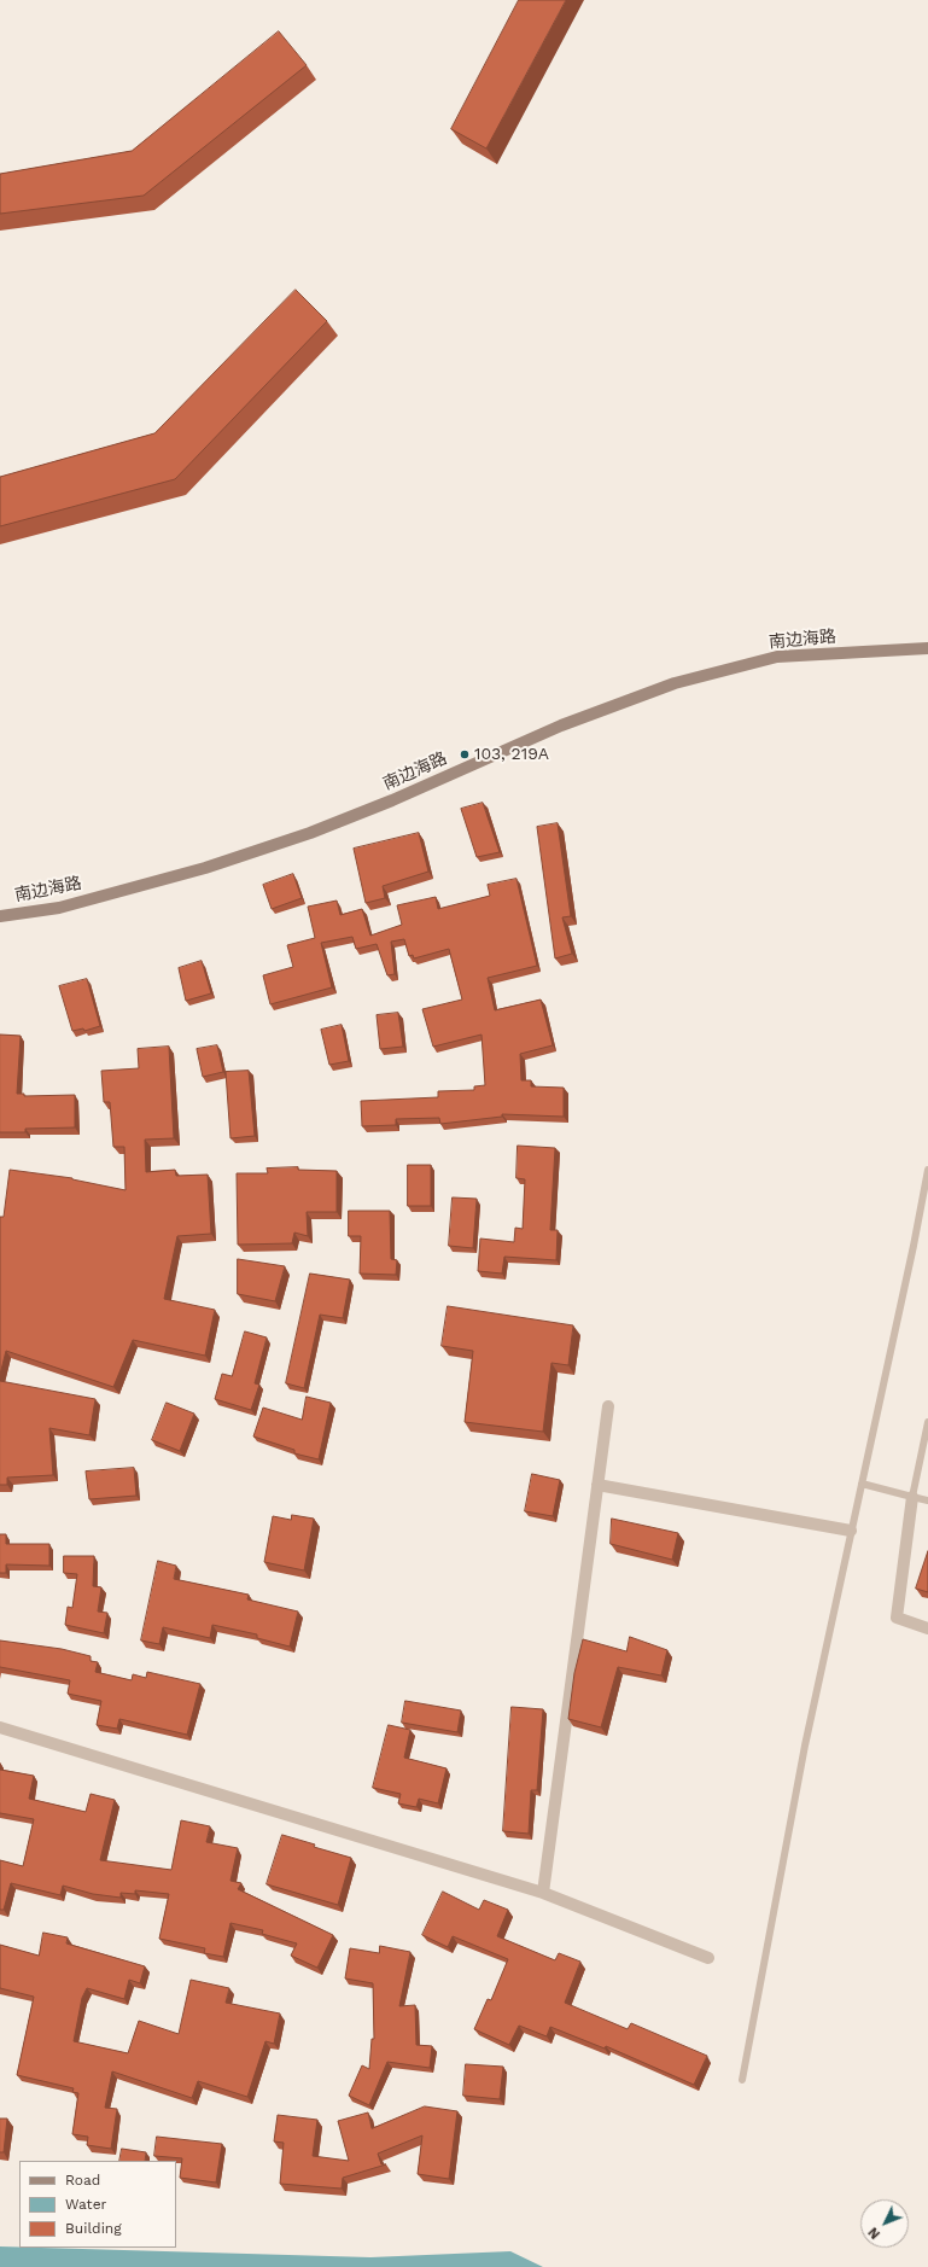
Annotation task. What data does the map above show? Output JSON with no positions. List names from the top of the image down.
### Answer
{
  "streets": {
    "main road": ["南边海路"]
  },
  "places": ["103, 219A"],
  "legend": ["Road", "Water", "Building"],
  "north": "bottom left"
}
